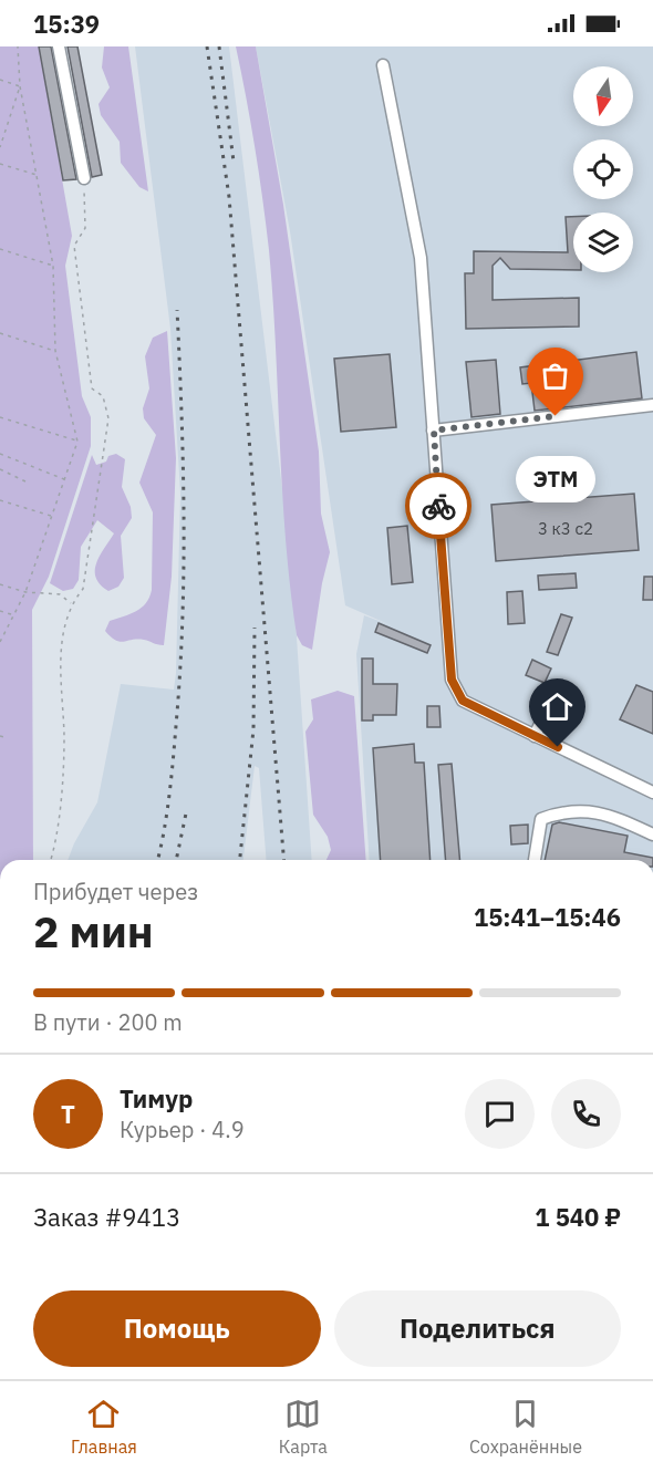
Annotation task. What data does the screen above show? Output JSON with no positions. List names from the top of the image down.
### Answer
{
  "places": ["ЭТМ"],
  "house_numbers": ["3 к3 с2"],
  "north": "bottom",
  "page": {
    "status": "15:39",
    "bubble": "ЭТМ",
    "heading": ["2 мин", "Прибудет через", "15:41–15:46"],
    "panel": [
      "Тимур",
      "Курьер · 4.9",
      "Заказ #9413",
      "1 540 ₽"
    ],
    "bar": "В пути · 200 m",
    "round": "Т",
    "buttons": ["Помощь", "Поделиться"],
    "tabs": ["Главная", "Карта", "Сохранённые"]
  }
}
